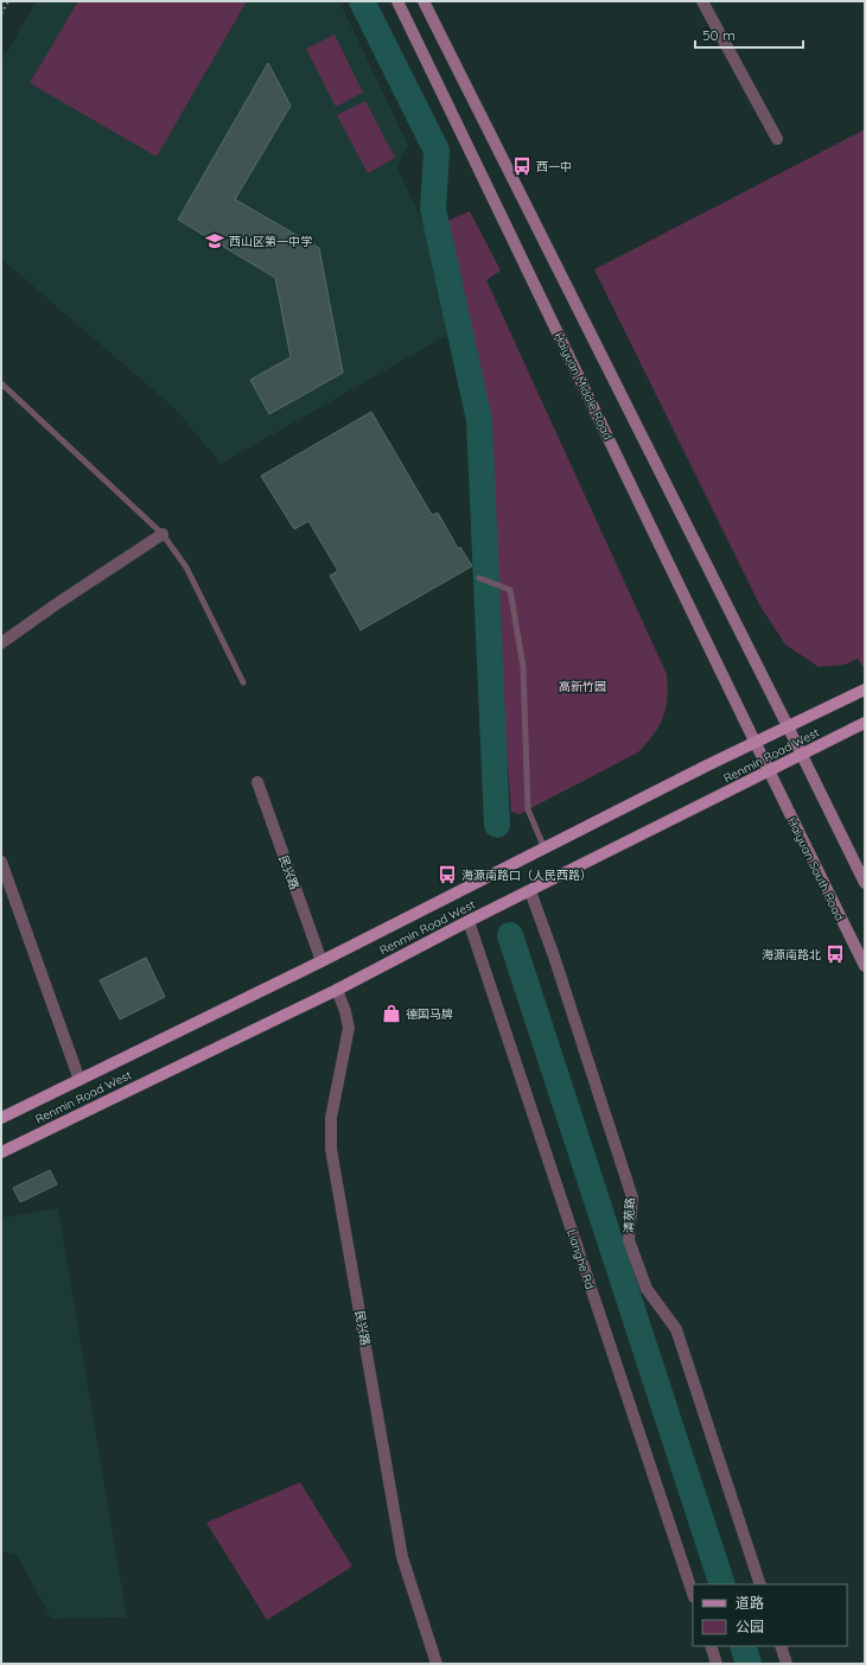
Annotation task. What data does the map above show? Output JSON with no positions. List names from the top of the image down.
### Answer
{
  "streets": {
    "main road": ["Haiyuan Middle Road", "Renmin Road West", "Haiyuan South Road"],
    "street": ["民兴路", "清苑路", "Lianghe Rd"]
  },
  "crossings": [
    ["Haiyuan Middle Road", "Renmin Road West"],
    ["Haiyuan Middle Road", "Haiyuan South Road"],
    ["Renmin Road West", "Haiyuan South Road"],
    ["Renmin Road West", "民兴路"],
    ["Renmin Road West", "清苑路"],
    ["Renmin Road West", "Lianghe Rd"]
  ],
  "parks": ["高新竹园"],
  "places": {
    "bus stop": ["西一中", "海源南路口（人民西路）", "海源南路北"],
    "school or university": ["西山区第一中学"],
    "shop": ["德国马牌"]
  },
  "legend": ["道路", "公园"],
  "scale_bar": "50 m"
}
